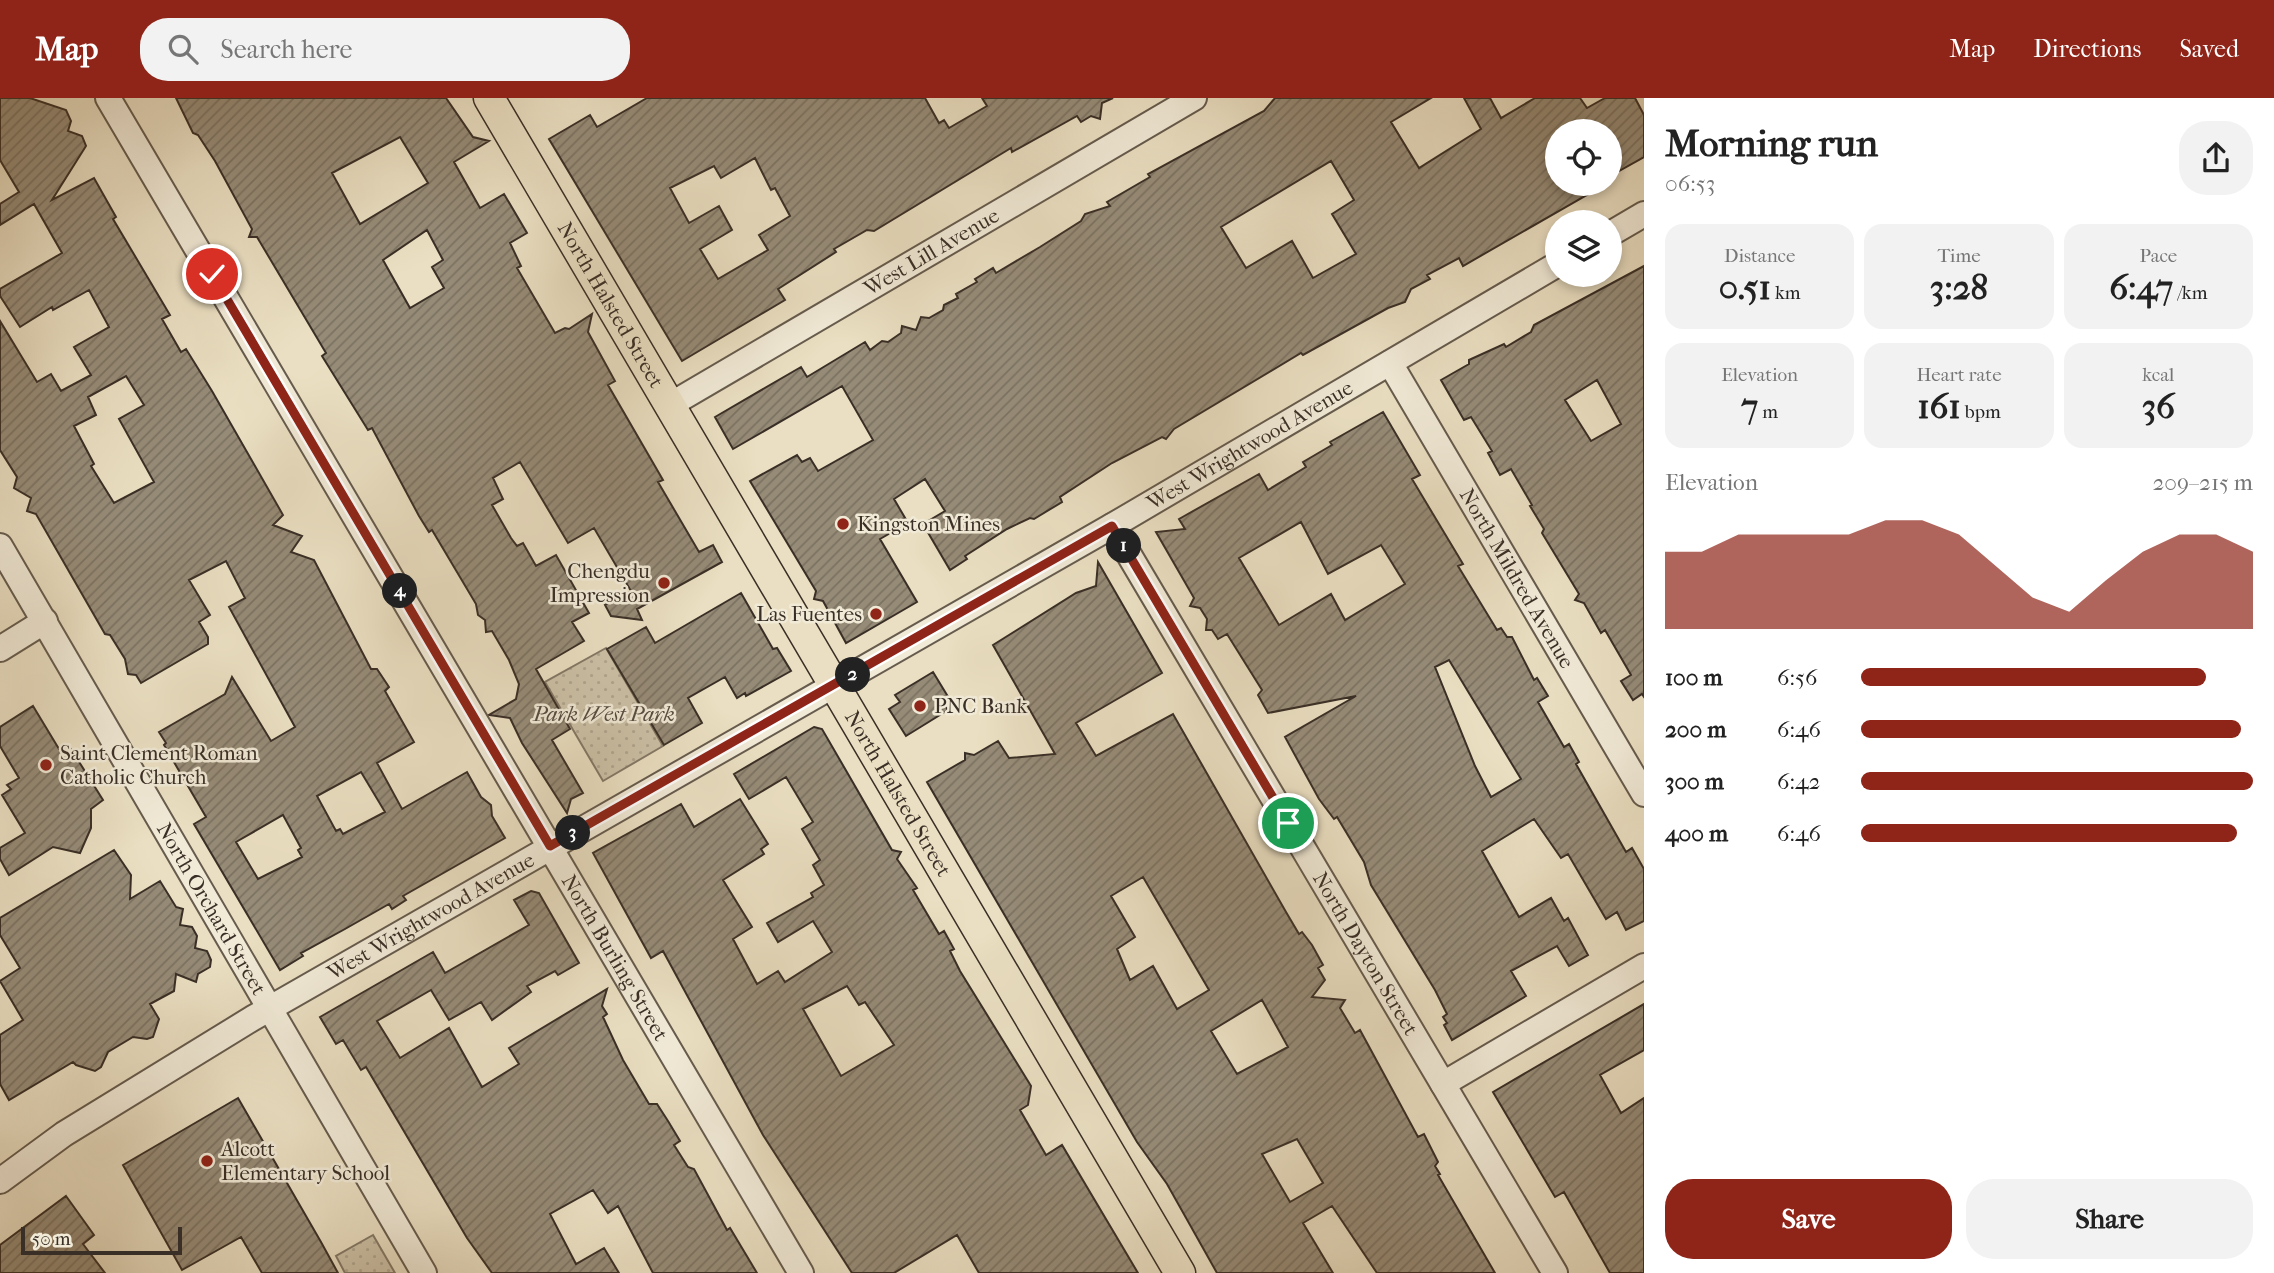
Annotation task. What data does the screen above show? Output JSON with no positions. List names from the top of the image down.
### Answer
{
  "streets": {
    "main road": ["North Halsted Street"],
    "street": [
      "West Lill Avenue",
      "West Wrightwood Avenue",
      "North Mildred Avenue",
      "North Orchard Street",
      "North Dayton Street",
      "North Burling Street"
    ]
  },
  "crossings": [
    ["West Lill Avenue", "North Halsted Street"],
    ["North Halsted Street", "West Wrightwood Avenue"],
    ["West Wrightwood Avenue", "North Mildred Avenue"],
    ["West Wrightwood Avenue", "North Orchard Street"],
    ["West Wrightwood Avenue", "North Dayton Street"],
    ["West Wrightwood Avenue", "North Burling Street"]
  ],
  "parks": ["Park West Park"],
  "places": [
    "Kingston Mines",
    "Chengdu Impression",
    "Las Fuentes",
    "PNC Bank",
    "Saint Clement Roman Catholic Church",
    "Alcott Elementary School"
  ],
  "scale_bar": "50 m",
  "page": {
    "header": "Map",
    "search": "Search here",
    "nav": ["Map", "Directions", "Saved"],
    "heading": ["Morning run", "06:53"],
    "stats": [
      ["Distance", "0.51 km"],
      ["Time", "3:28"],
      ["Pace", "6:47 /km"],
      ["Elevation", "7 m"],
      ["Heart rate", "161 bpm"],
      ["kcal", "36"]
    ],
    "chart": ["Elevation", "209–215 m"],
    "pins": [
      "1",
      "4",
      "2",
      "3"
    ],
    "list": [
      {
        "name": "100 m",
        "note": "6:56"
      },
      {
        "name": "200 m",
        "note": "6:46"
      },
      {
        "name": "300 m",
        "note": "6:42"
      },
      {
        "name": "400 m",
        "note": "6:46"
      }
    ],
    "buttons": ["Save", "Share"],
    "scale": "50 m"
  }
}
